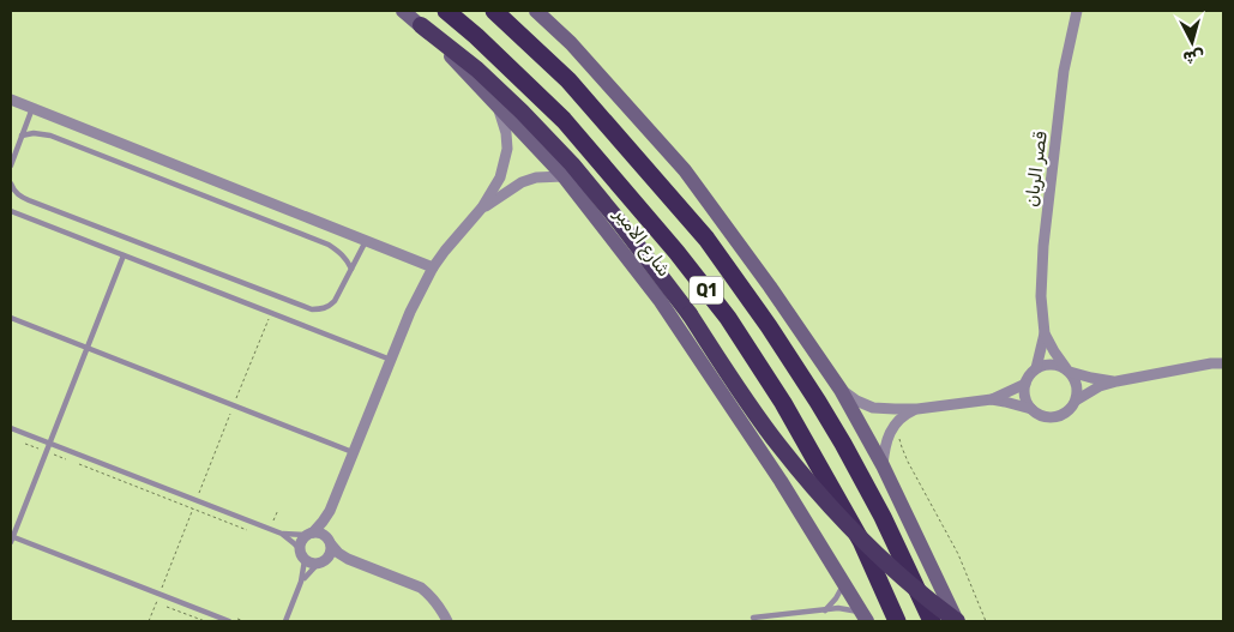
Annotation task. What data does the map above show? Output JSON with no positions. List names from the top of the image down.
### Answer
{
  "streets": {
    "highway": ["شارع الامير", "Q1"],
    "street": ["قصر الريان"]
  },
  "north": "bottom"
}
